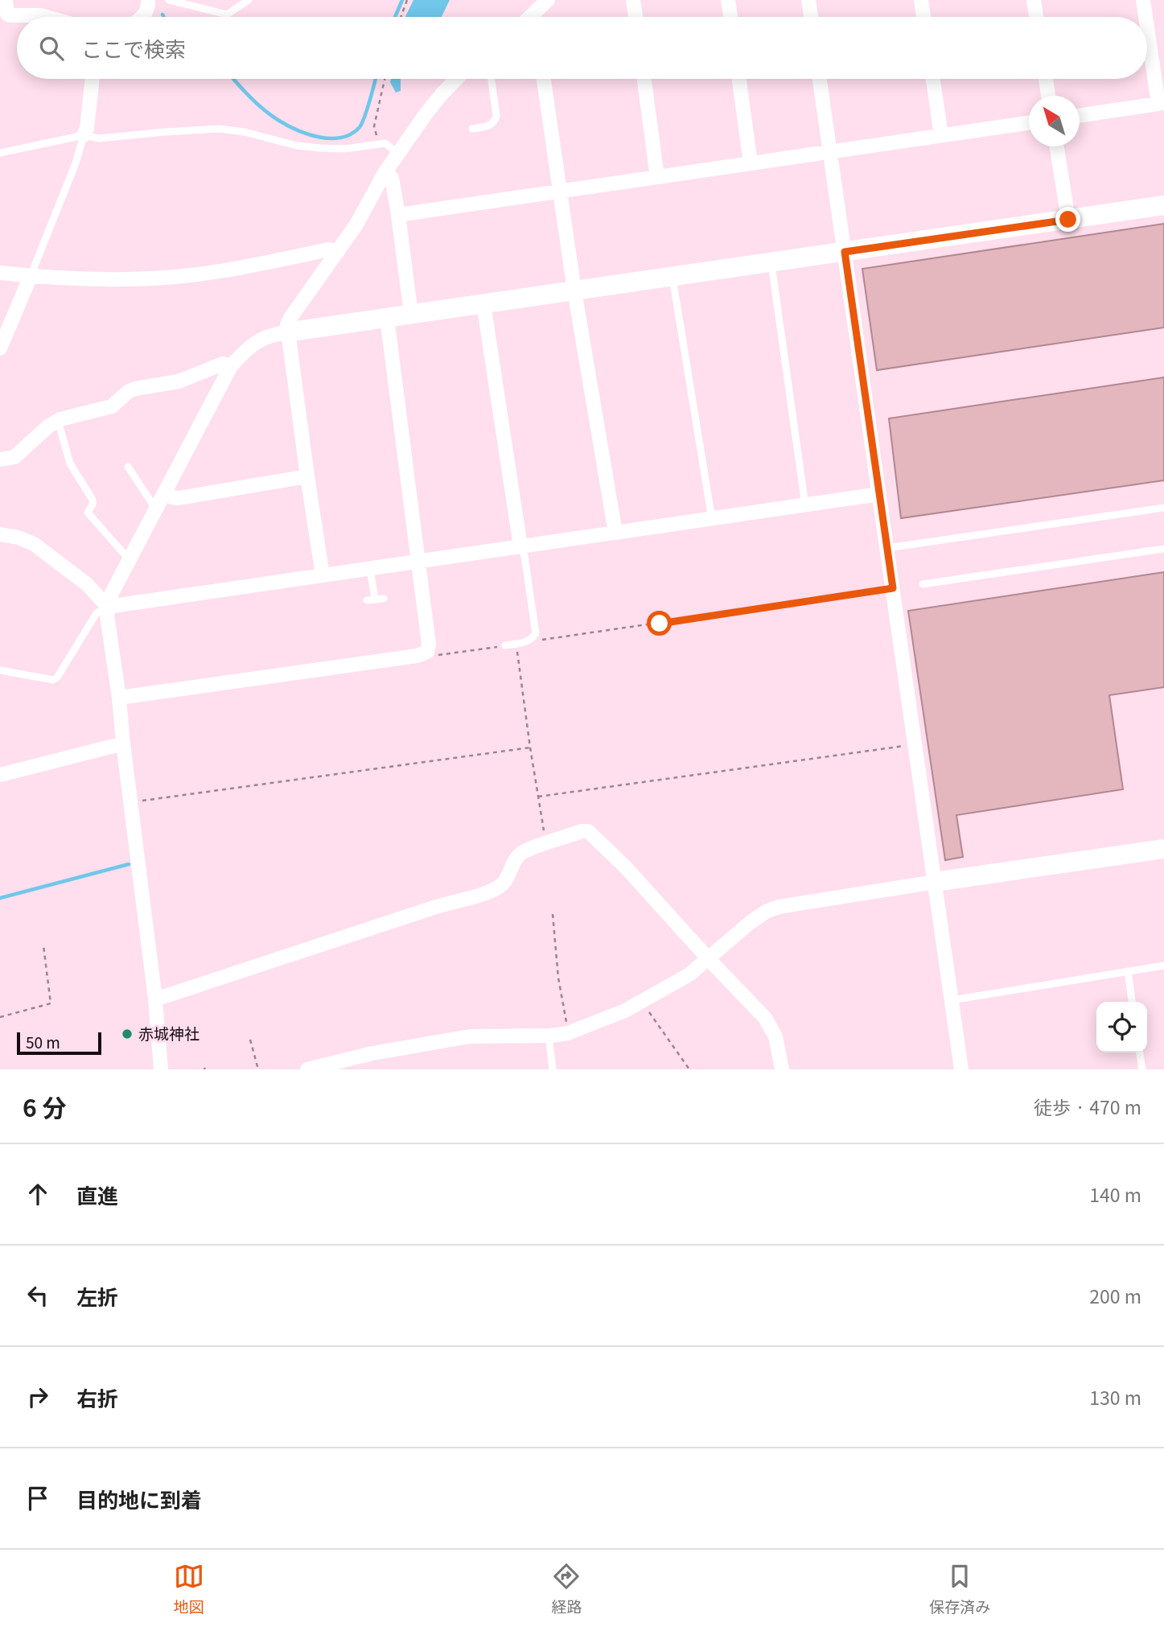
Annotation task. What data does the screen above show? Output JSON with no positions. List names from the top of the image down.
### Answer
{
  "places": ["赤城神社"],
  "scale_bar": "50 m",
  "north": "top left",
  "page": {
    "search": "ここで検索",
    "scale": "50 m",
    "heading": ["6 分", "徒歩 · 470 m"],
    "list": [
      ["直進", "140 m"],
      ["左折", "200 m"],
      ["右折", "130 m"],
      "目的地に到着"
    ],
    "nav": ["地図", "経路", "保存済み"]
  }
}
